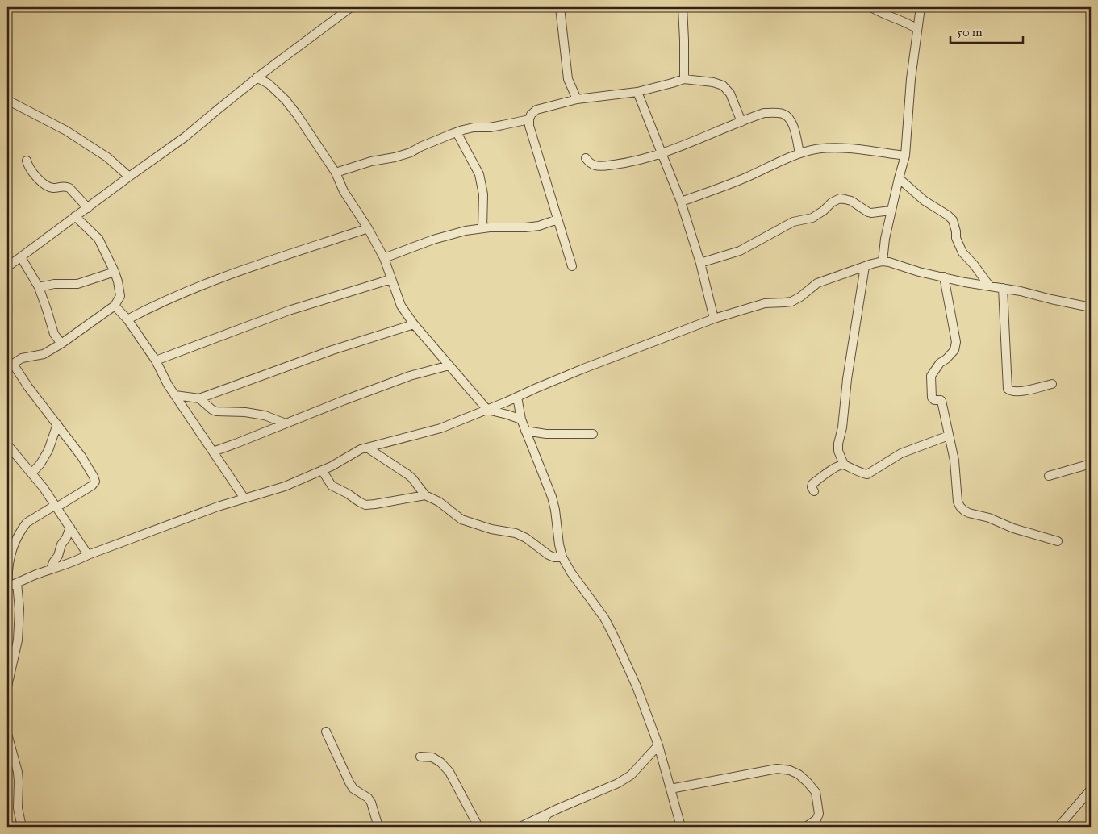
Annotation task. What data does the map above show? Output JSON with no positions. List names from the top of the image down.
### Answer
{
  "scale_bar": "50 m"
}
